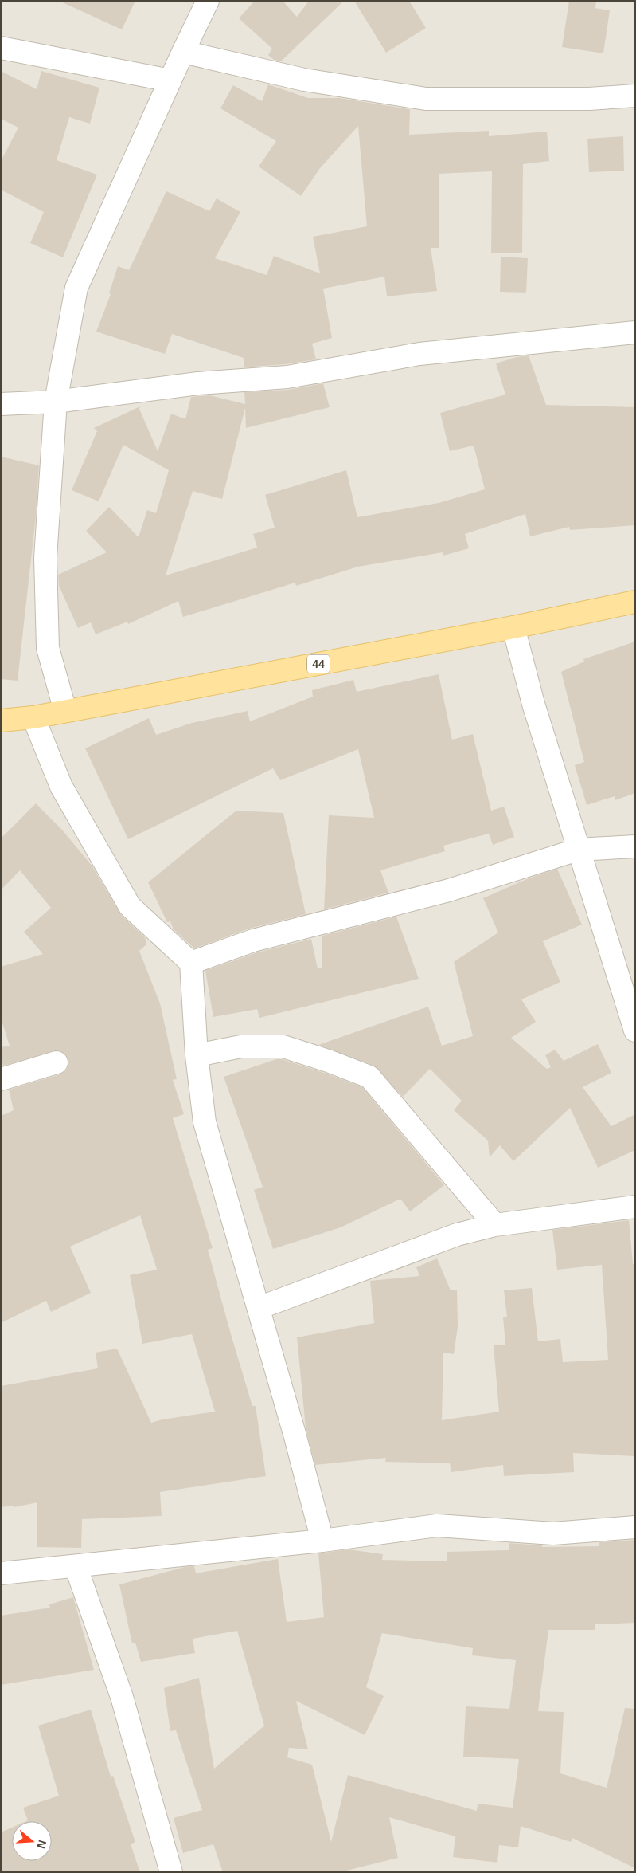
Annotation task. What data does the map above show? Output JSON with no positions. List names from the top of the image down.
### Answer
{
  "streets": {
    "main road": ["44"]
  },
  "north": "right"
}
